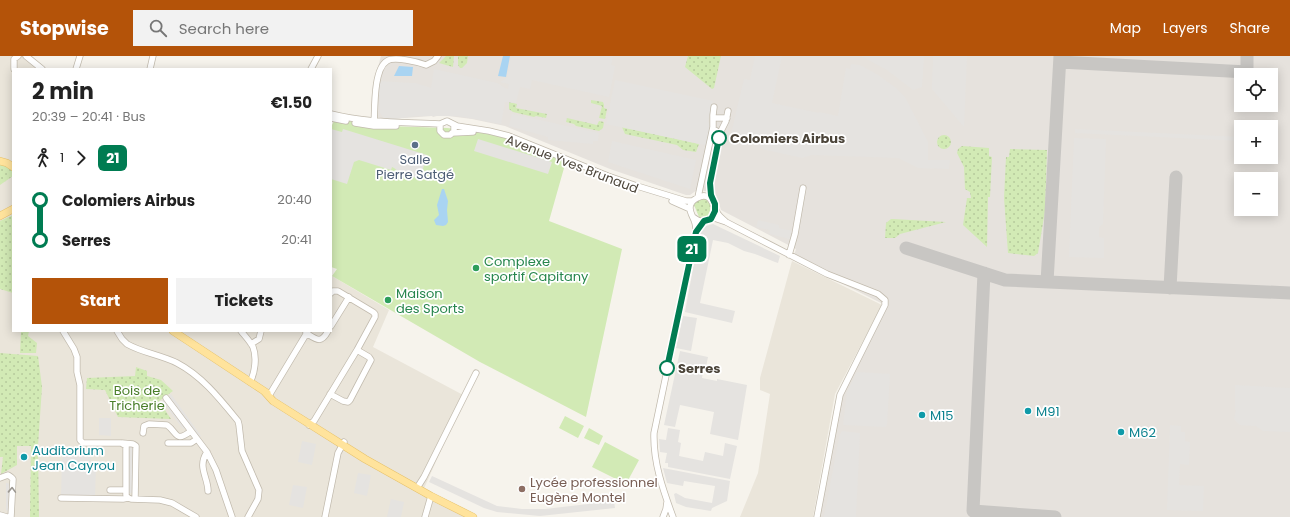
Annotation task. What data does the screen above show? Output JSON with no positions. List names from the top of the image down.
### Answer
{
  "streets": {
    "street": ["Avenue Yves Brunaud"]
  },
  "parks": ["Bois de Tricherie"],
  "places": [
    "Colomiers Airbus",
    "Salle Pierre Satgé",
    "Complexe sportif Capitany",
    "Maison des Sports",
    "Serres",
    "M91",
    "M15",
    "M62",
    "Auditorium Jean Cayrou",
    "Lycée professionnel Eugène Montel"
  ],
  "lines": ["bus line 21"],
  "page": {
    "header": "Stopwise",
    "search": "Search here",
    "nav": ["Map", "Layers", "Share"],
    "on_map": "21",
    "map_buttons": ["+", "−"],
    "heading": ["2 min", "20:39 – 20:41 · Bus", "€1.50"],
    "legs": ["1", "21"],
    "list": [
      {
        "name": "Colomiers Airbus",
        "value": "20:40"
      },
      {
        "name": "Serres",
        "value": "20:41"
      }
    ],
    "buttons": ["Start", "Tickets"]
  }
}
